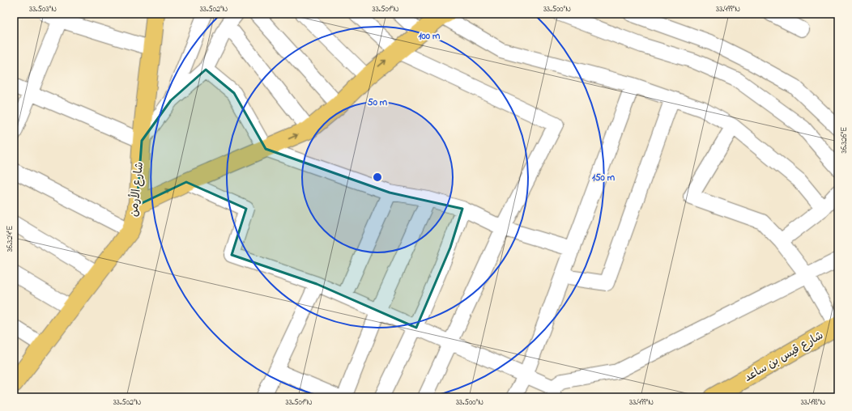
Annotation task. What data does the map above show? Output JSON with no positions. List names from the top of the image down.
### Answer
{
  "streets": {
    "main road": ["شارع الأرمن", "شارع قيس بن ساعد"]
  },
  "coordinates": [
    "33.503°N",
    "33.502°N",
    "33.501°N",
    "33.500°N",
    "33.499°N",
    "36.326°E",
    "36.324°E",
    "33.498°N"
  ],
  "rings": ["100 m", "50 m", "150 m"]
}
